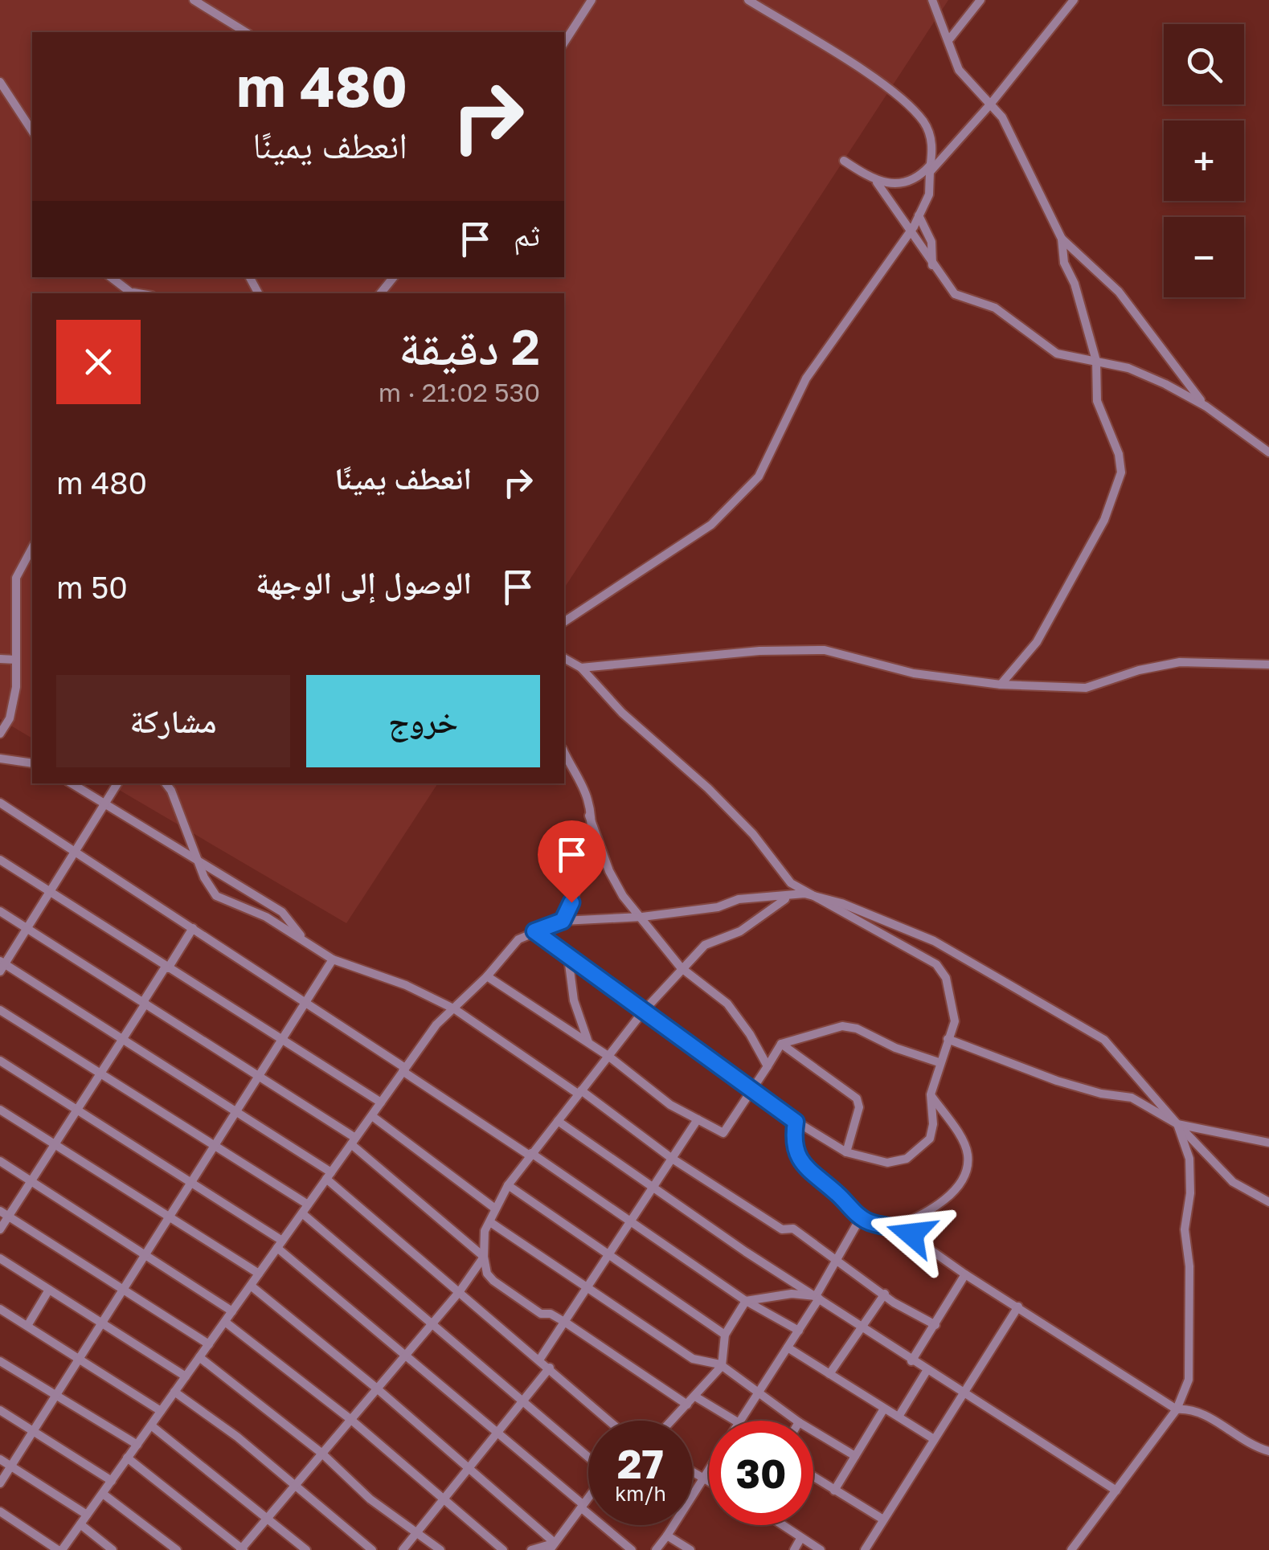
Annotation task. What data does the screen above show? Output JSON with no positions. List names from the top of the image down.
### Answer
{
  "page": {
    "map_buttons": ["+", "−"],
    "turn": ["480 m", "انعطف يمينًا"],
    "then": "ثم",
    "heading": ["2 دقيقة", "530 m · 21:02"],
    "list": [
      {
        "name": "انعطف يمينًا",
        "value": "480 m"
      },
      {
        "name": "الوصول إلى الوجهة",
        "value": "50 m"
      }
    ],
    "buttons": ["خروج", "مشاركة"],
    "speed": "27 km/h",
    "limit": "30"
  }
}
